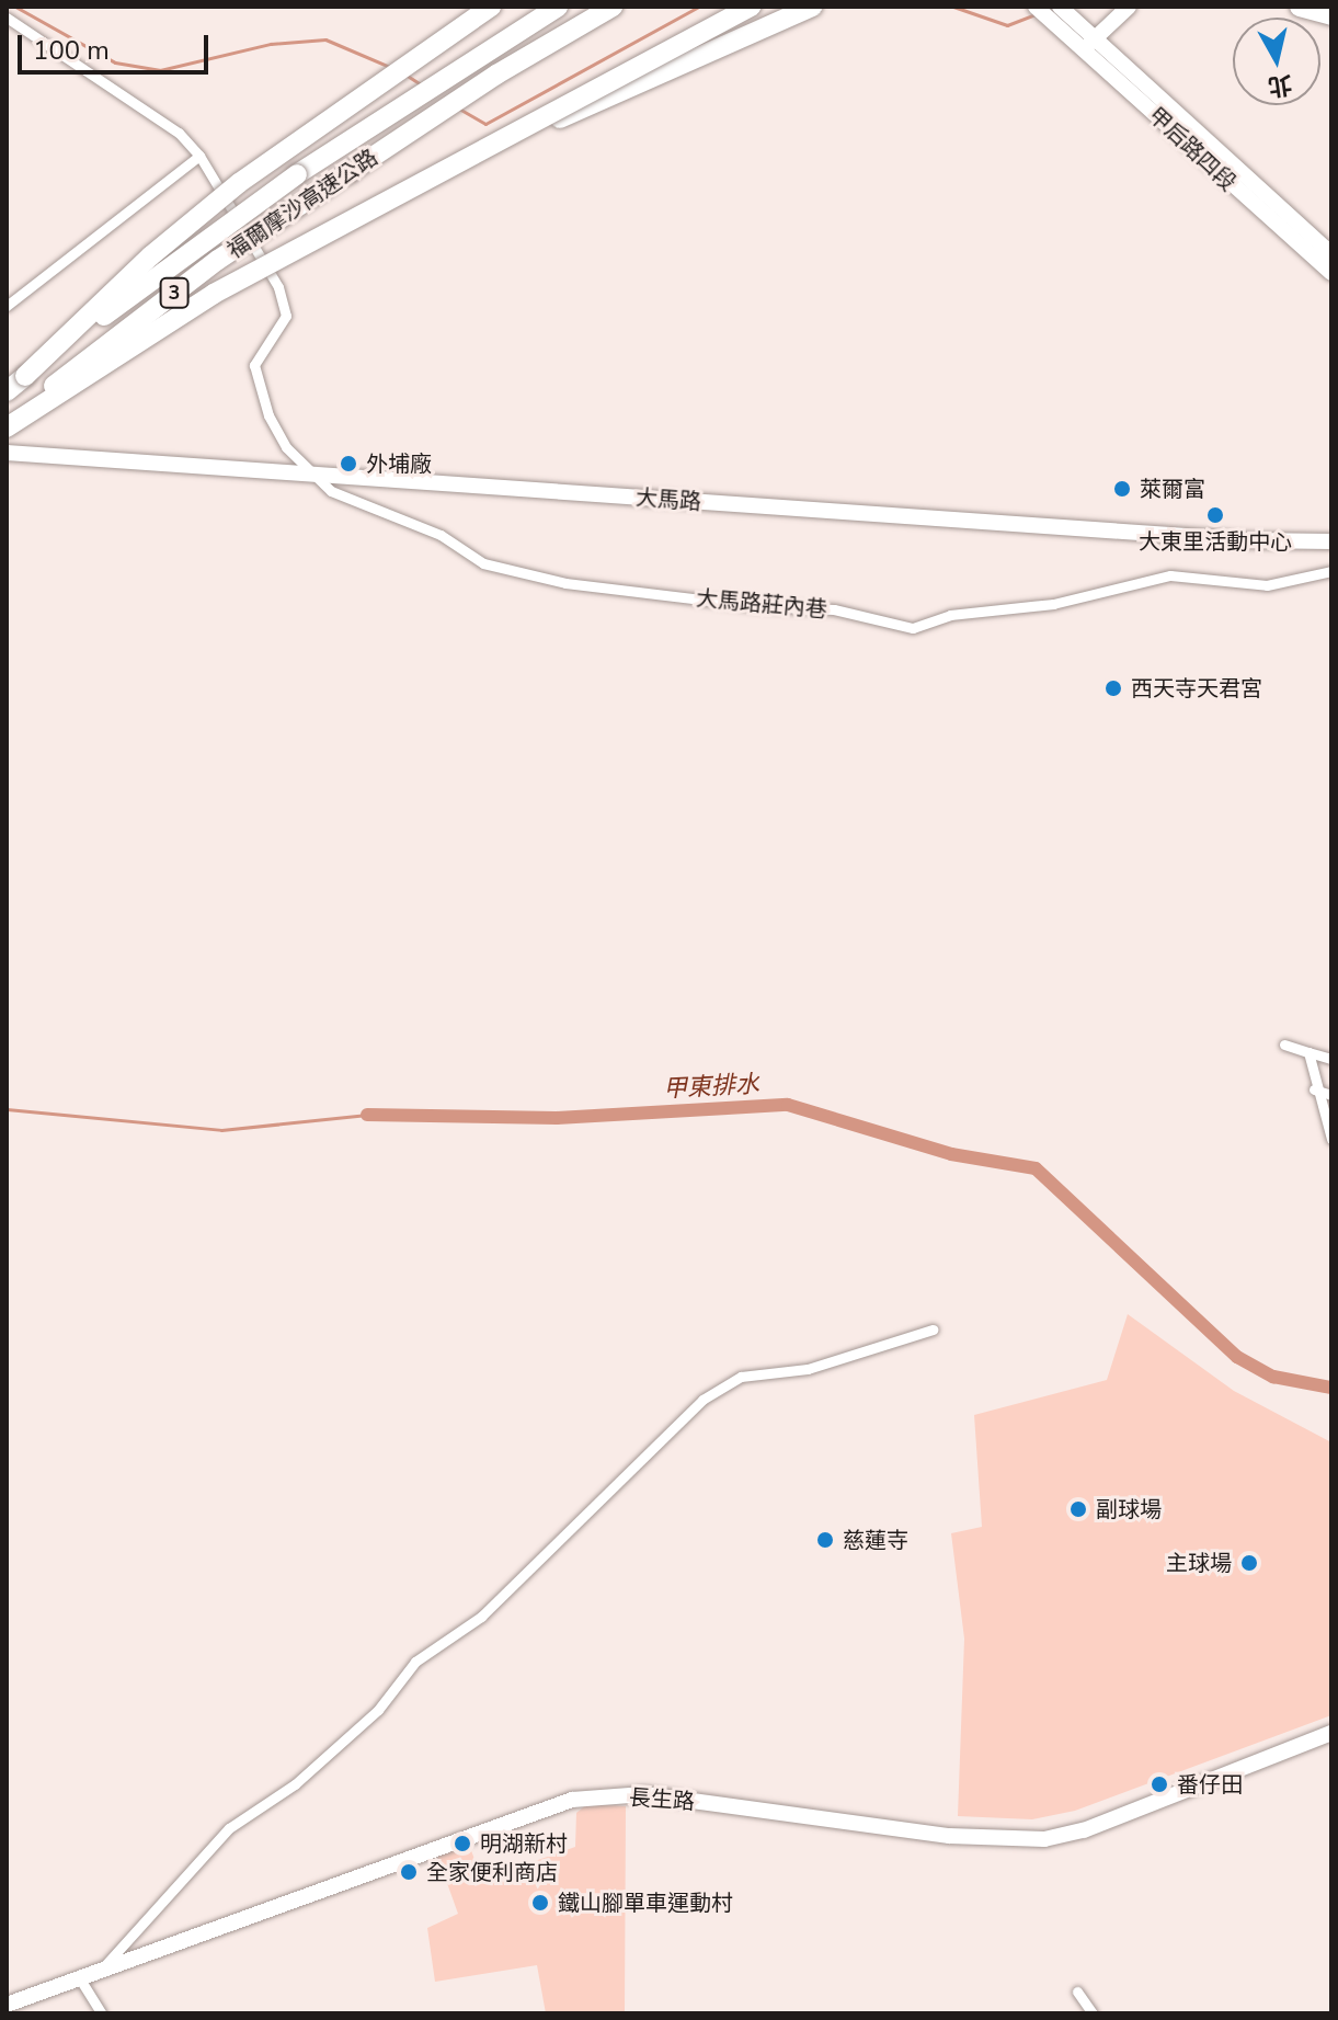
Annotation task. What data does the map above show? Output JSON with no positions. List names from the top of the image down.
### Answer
{
  "streets": {
    "highway": ["福爾摩沙高速公路", "3"],
    "street": [
      "甲后路四段",
      "大馬路",
      "大馬路莊內巷",
      "長生路"
    ]
  },
  "crossings": [
    ["大馬路", "大馬路莊內巷"]
  ],
  "water": ["甲東排水"],
  "places": [
    "外埔廠",
    "萊爾富",
    "大東里活動中心",
    "西天寺天君宮",
    "副球場",
    "慈蓮寺",
    "主球場",
    "番仔田",
    "明湖新村",
    "全家便利商店",
    "鐵山腳單車運動村"
  ],
  "scale_bar": "100 m",
  "north": "bottom"
}
